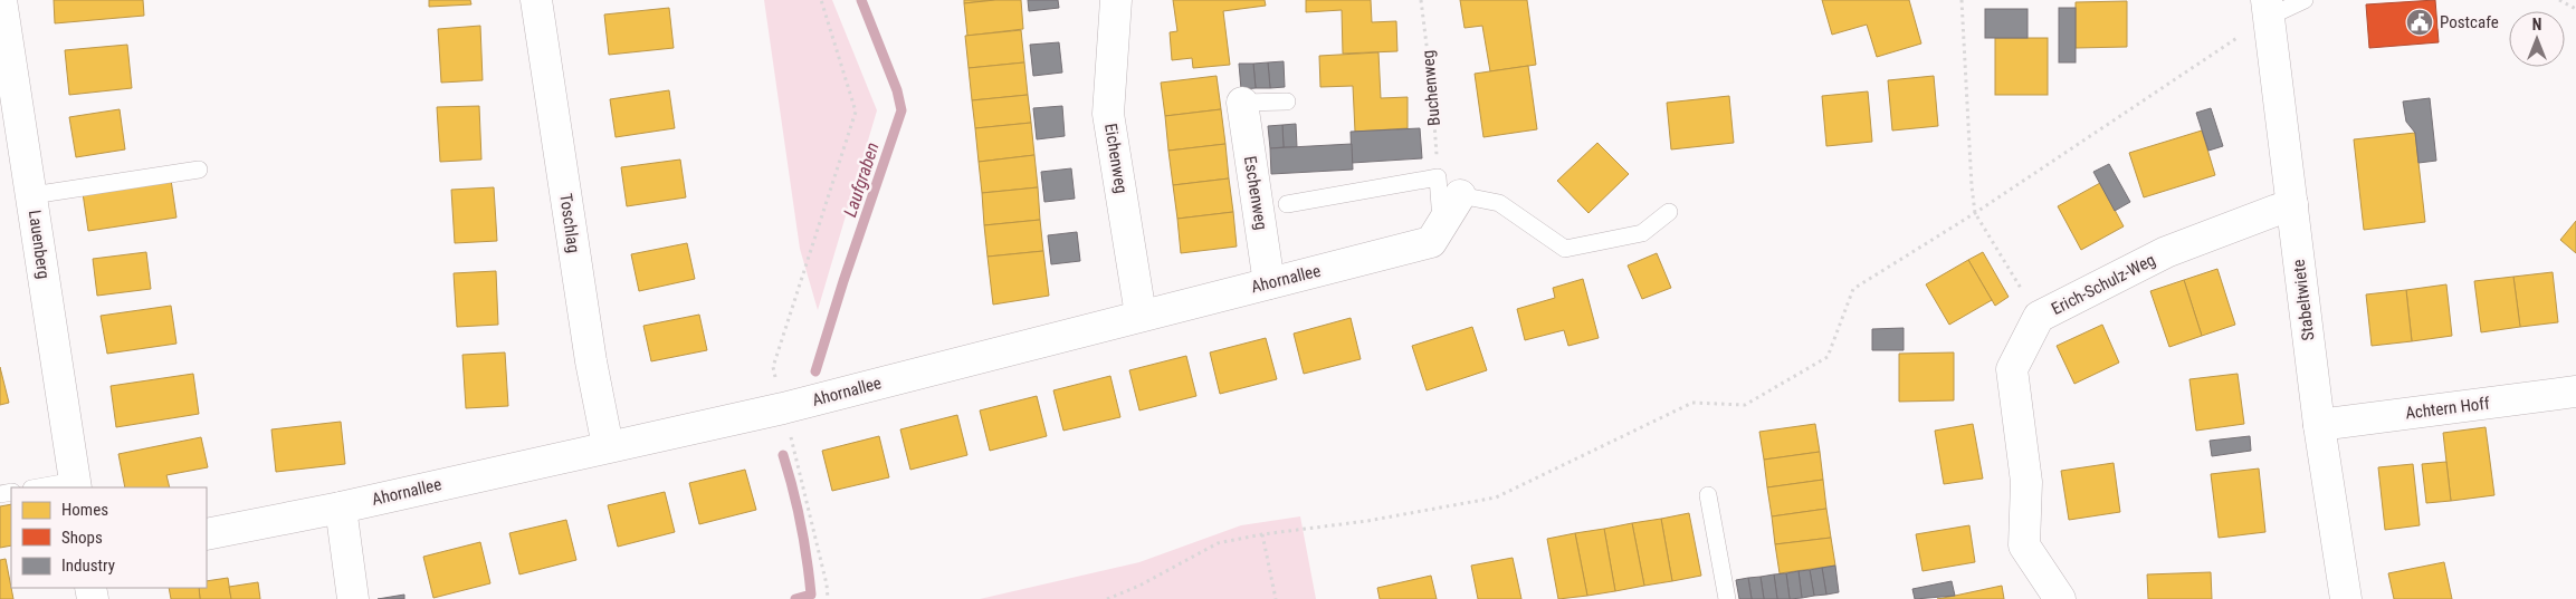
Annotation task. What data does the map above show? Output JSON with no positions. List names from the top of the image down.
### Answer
{
  "streets": {
    "street": [
      "Eichenweg",
      "Eschenweg",
      "Toschlag",
      "Lauenberg",
      "Ahornallee",
      "Erich-Schulz-Weg",
      "Stabeltwiete",
      "Achtern Hoff"
    ],
    "path": ["Buchenweg"]
  },
  "crossings": [
    ["Buchenweg", "Ahornallee"],
    ["Eichenweg", "Ahornallee"],
    ["Eschenweg", "Ahornallee"],
    ["Toschlag", "Ahornallee"],
    ["Erich-Schulz-Weg", "Stabeltwiete"],
    ["Stabeltwiete", "Achtern Hoff"]
  ],
  "water": ["Laufgraben"],
  "places": {
    "public building": ["Postcafe"]
  },
  "legend": ["Homes", "Shops", "Industry"],
  "north": "top"
}
